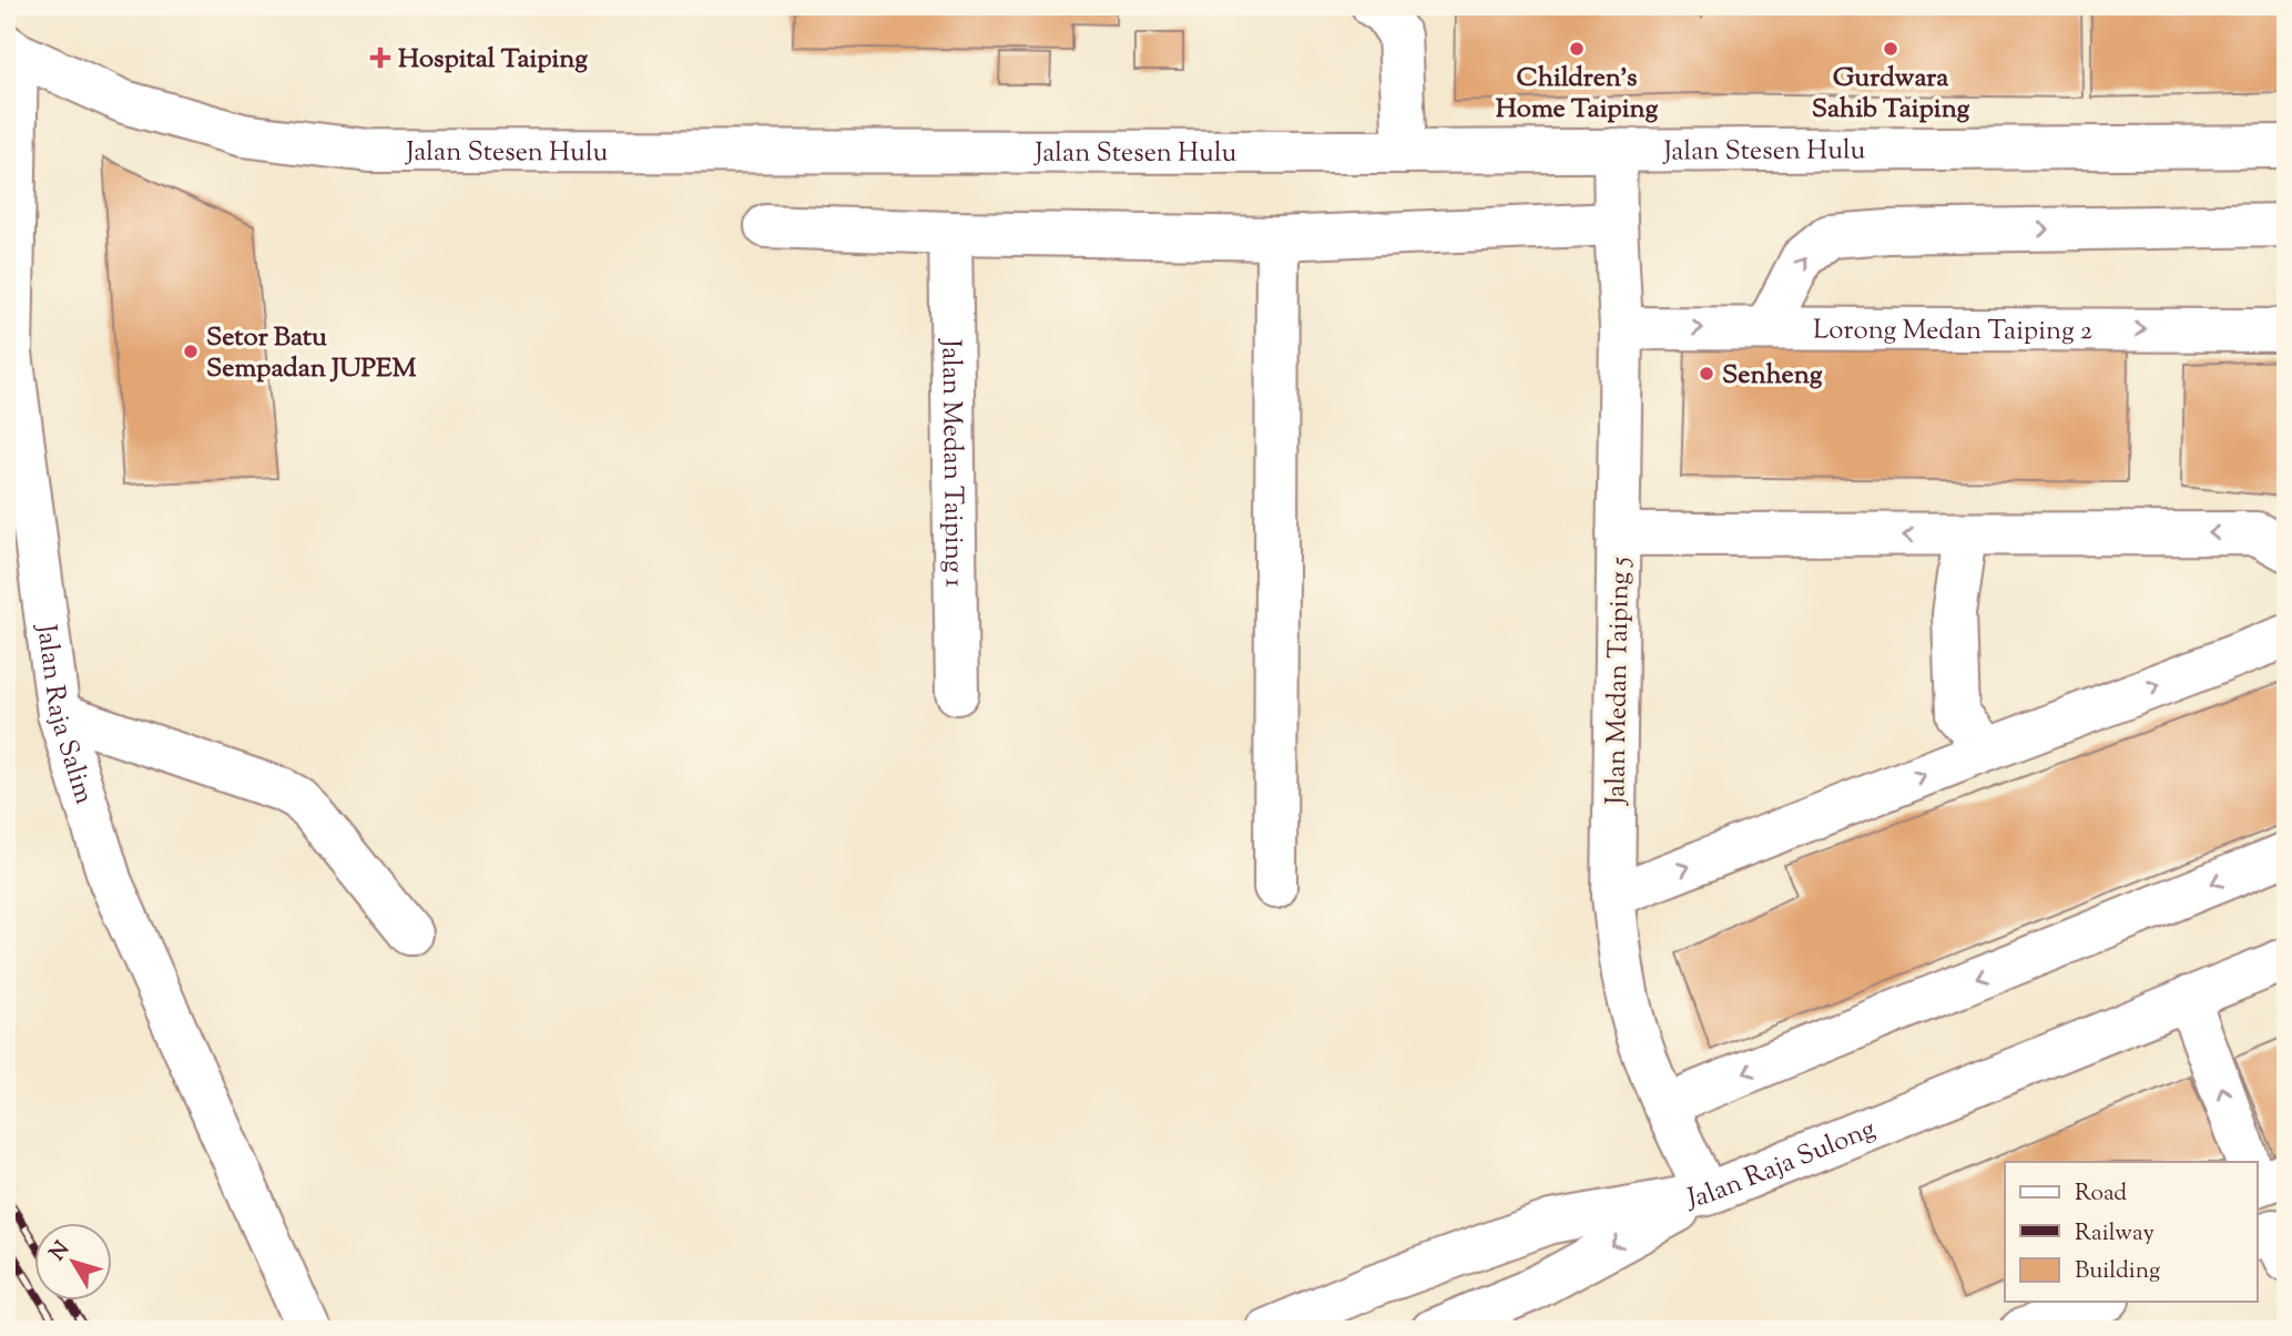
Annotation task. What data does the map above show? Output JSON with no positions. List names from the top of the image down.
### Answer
{
  "streets": {
    "street": [
      "Jalan Stesen Hulu",
      "Lorong Medan Taiping 2",
      "Jalan Medan Taiping 1",
      "Jalan Medan Taiping 5",
      "Jalan Raja Salim",
      "Jalan Raja Sulong"
    ]
  },
  "crossings": [
    ["Jalan Stesen Hulu", "Jalan Medan Taiping 5"],
    ["Jalan Stesen Hulu", "Jalan Raja Salim"],
    ["Lorong Medan Taiping 2", "Jalan Medan Taiping 5"],
    ["Jalan Medan Taiping 5", "Jalan Raja Sulong"]
  ],
  "places": {
    "other": [
      "Children's Home Taiping",
      "Gurdwara Sahib Taiping",
      "Setor Batu Sempadan JUPEM",
      "Senheng"
    ],
    "health": ["Hospital Taiping"]
  },
  "legend": ["Road", "Railway", "Building"],
  "north": "top left"
}
